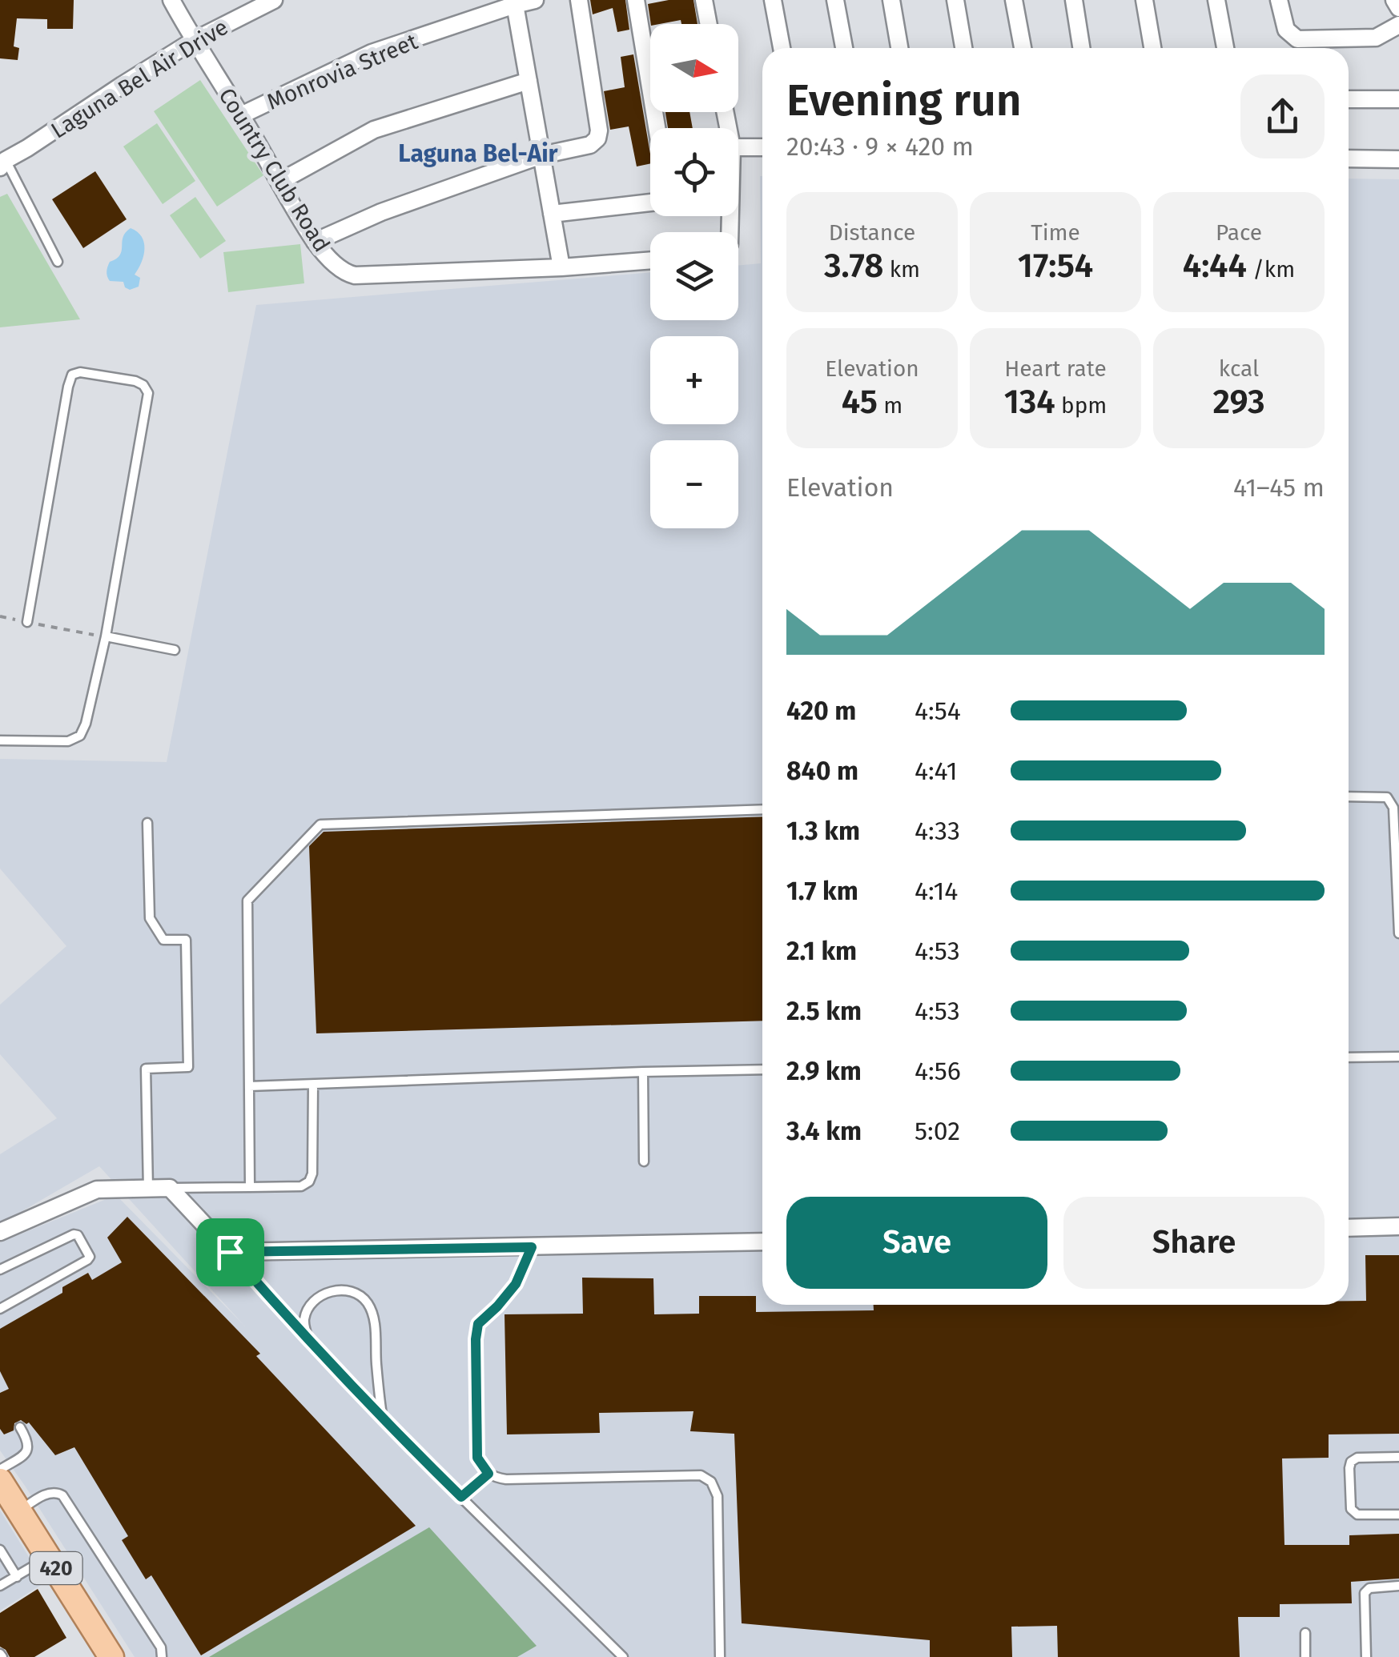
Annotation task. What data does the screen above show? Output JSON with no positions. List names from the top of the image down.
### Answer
{
  "streets": {
    "main road": ["420"],
    "street": ["Monrovia Street", "Laguna Bel Air Drive", "Country Club Road"]
  },
  "crossings": [
    ["Monrovia Street", "Country Club Road"],
    ["Laguna Bel Air Drive", "Country Club Road"]
  ],
  "districts": ["Laguna Bel-Air"],
  "north": "right",
  "page": {
    "map_buttons": ["+", "−"],
    "heading": ["Evening run", "20:43 · 9 × 420 m"],
    "stats": [
      ["Distance", "3.78 km"],
      ["Time", "17:54"],
      ["Pace", "4:44 /km"],
      ["Elevation", "45 m"],
      ["Heart rate", "134 bpm"],
      ["kcal", "293"]
    ],
    "chart": ["Elevation", "41–45 m"],
    "list": [
      {
        "name": "420 m",
        "note": "4:54"
      },
      {
        "name": "840 m",
        "note": "4:41"
      },
      {
        "name": "1.3 km",
        "note": "4:33"
      },
      {
        "name": "1.7 km",
        "note": "4:14"
      },
      {
        "name": "2.1 km",
        "note": "4:53"
      },
      {
        "name": "2.5 km",
        "note": "4:53"
      },
      {
        "name": "2.9 km",
        "note": "4:56"
      },
      {
        "name": "3.4 km",
        "note": "5:02"
      }
    ],
    "buttons": ["Save", "Share"]
  }
}
